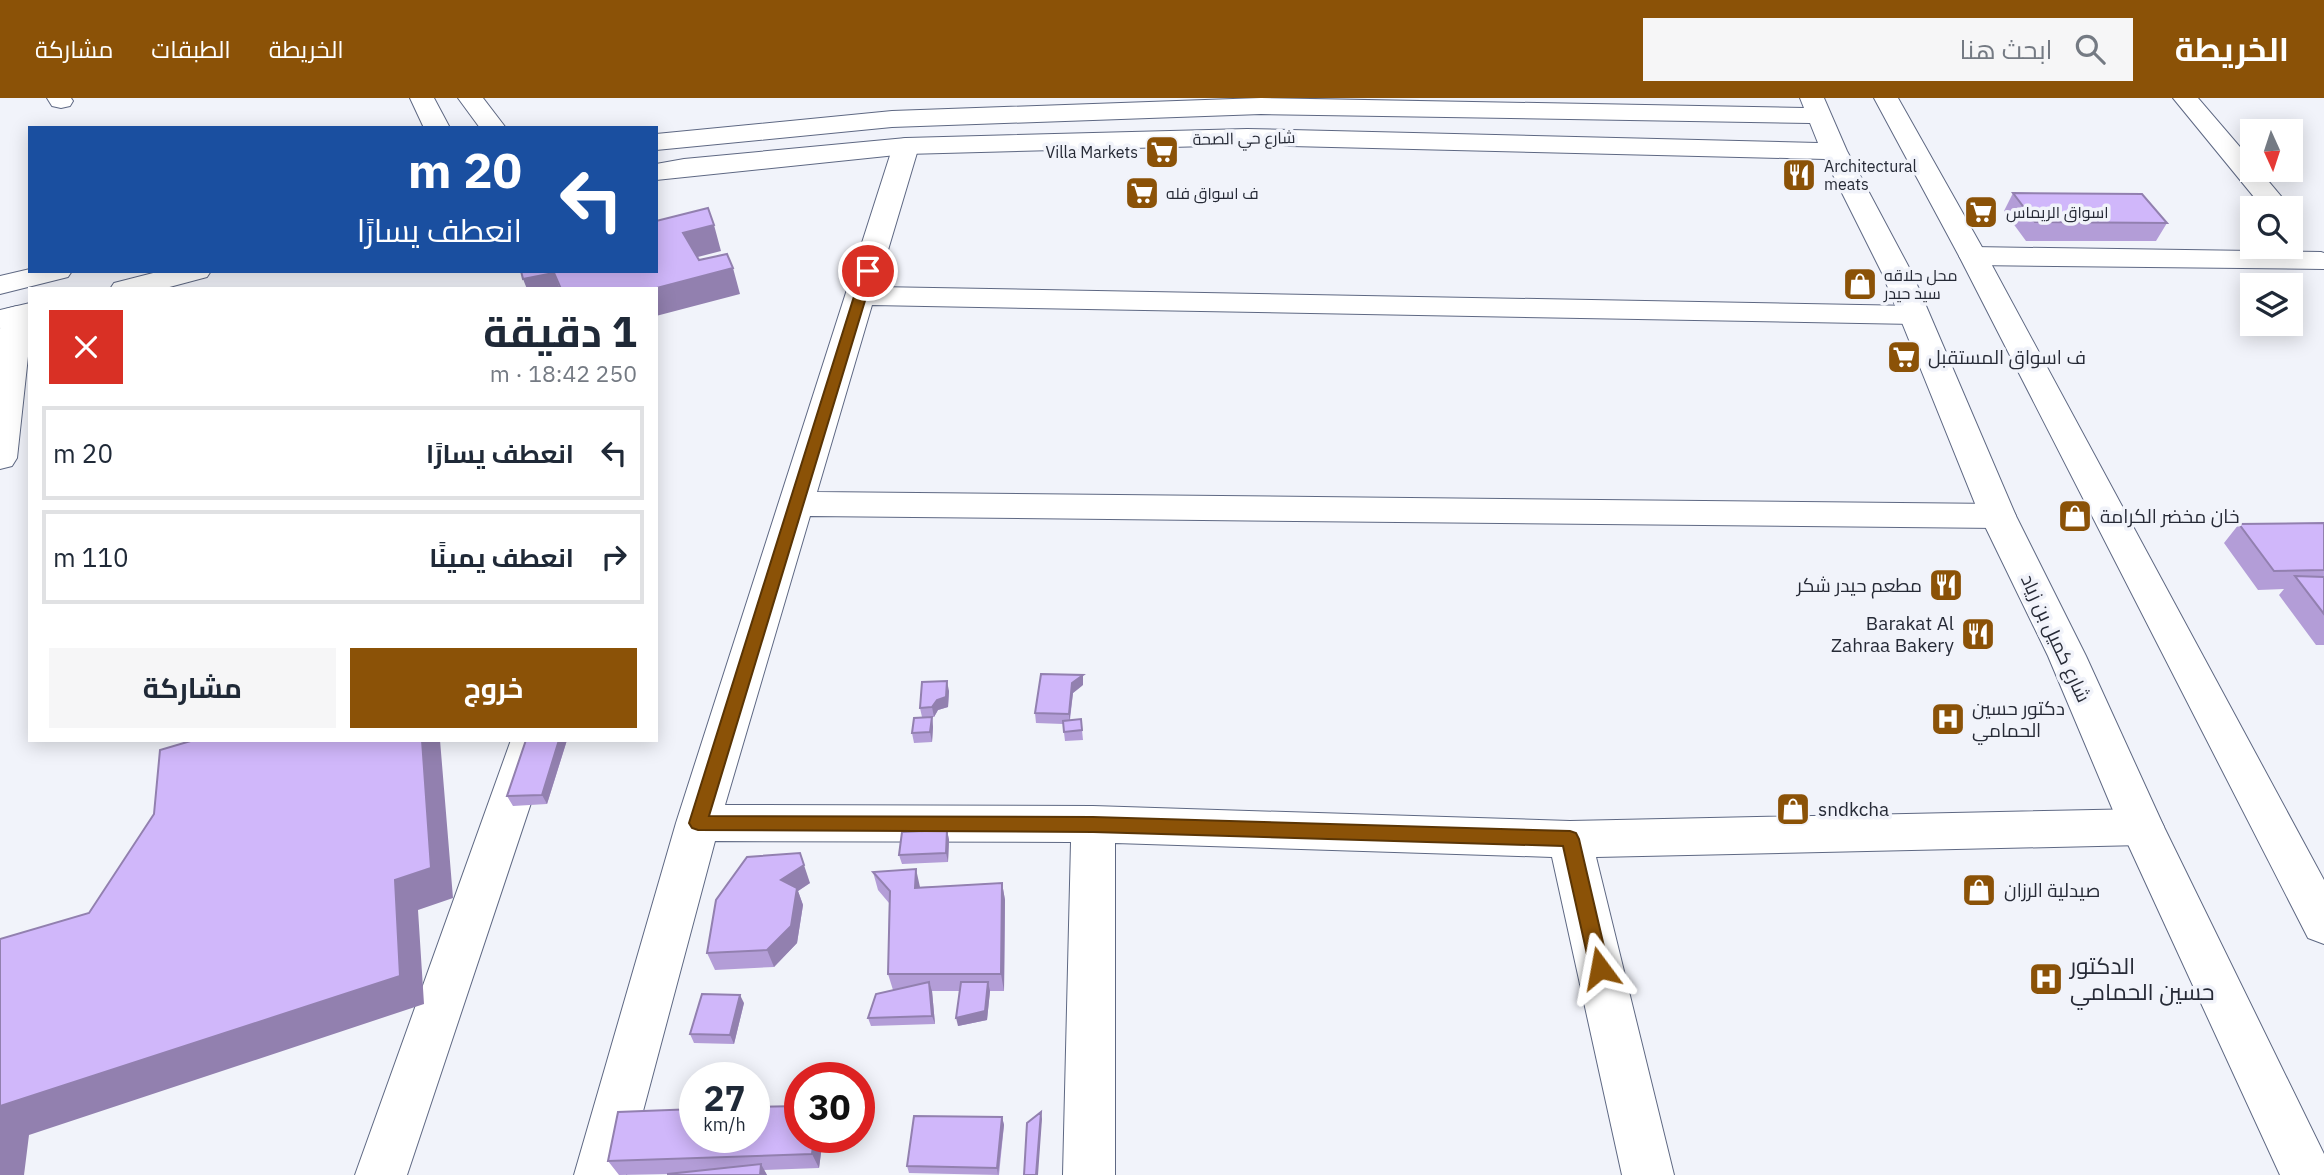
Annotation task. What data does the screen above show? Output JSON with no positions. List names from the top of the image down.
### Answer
{
  "streets": {
    "main road": ["شارع حي الصحة", "شارع كميل بن زياد"]
  },
  "crossings": [
    ["شارع حي الصحة", "شارع كميل بن زياد"]
  ],
  "places": {
    "supermarket": [
      "Villa Markets",
      "ف اسواق فله",
      "اسواق الريماس",
      "ف اسواق المستقبل"
    ],
    "restaurant": ["Architectural meats", "مطعم حيدر شكر", "Barakat Al Zahraa Bakery"],
    "shop": [
      "محل حلاقه سيد حيدر",
      "خان مخضر الكرامة",
      "sndkcha",
      "صيدلية الرزان"
    ],
    "hospital": ["دكتور حسين الحمامي", "الدكتور حسين الحمامي"]
  },
  "north": "bottom",
  "page": {
    "header": "الخريطة",
    "search": "ابحث هنا",
    "nav": ["الخريطة", "الطبقات", "مشاركة"],
    "turn": ["20 m", "انعطف يسارًا"],
    "heading": ["1 دقيقة", "250 m · 18:42"],
    "list": [
      {
        "name": "انعطف يسارًا",
        "value": "20 m"
      },
      {
        "name": "انعطف يمينًا",
        "value": "110 m"
      }
    ],
    "buttons": ["خروج", "مشاركة"],
    "speed": "27 km/h",
    "limit": "30"
  }
}
